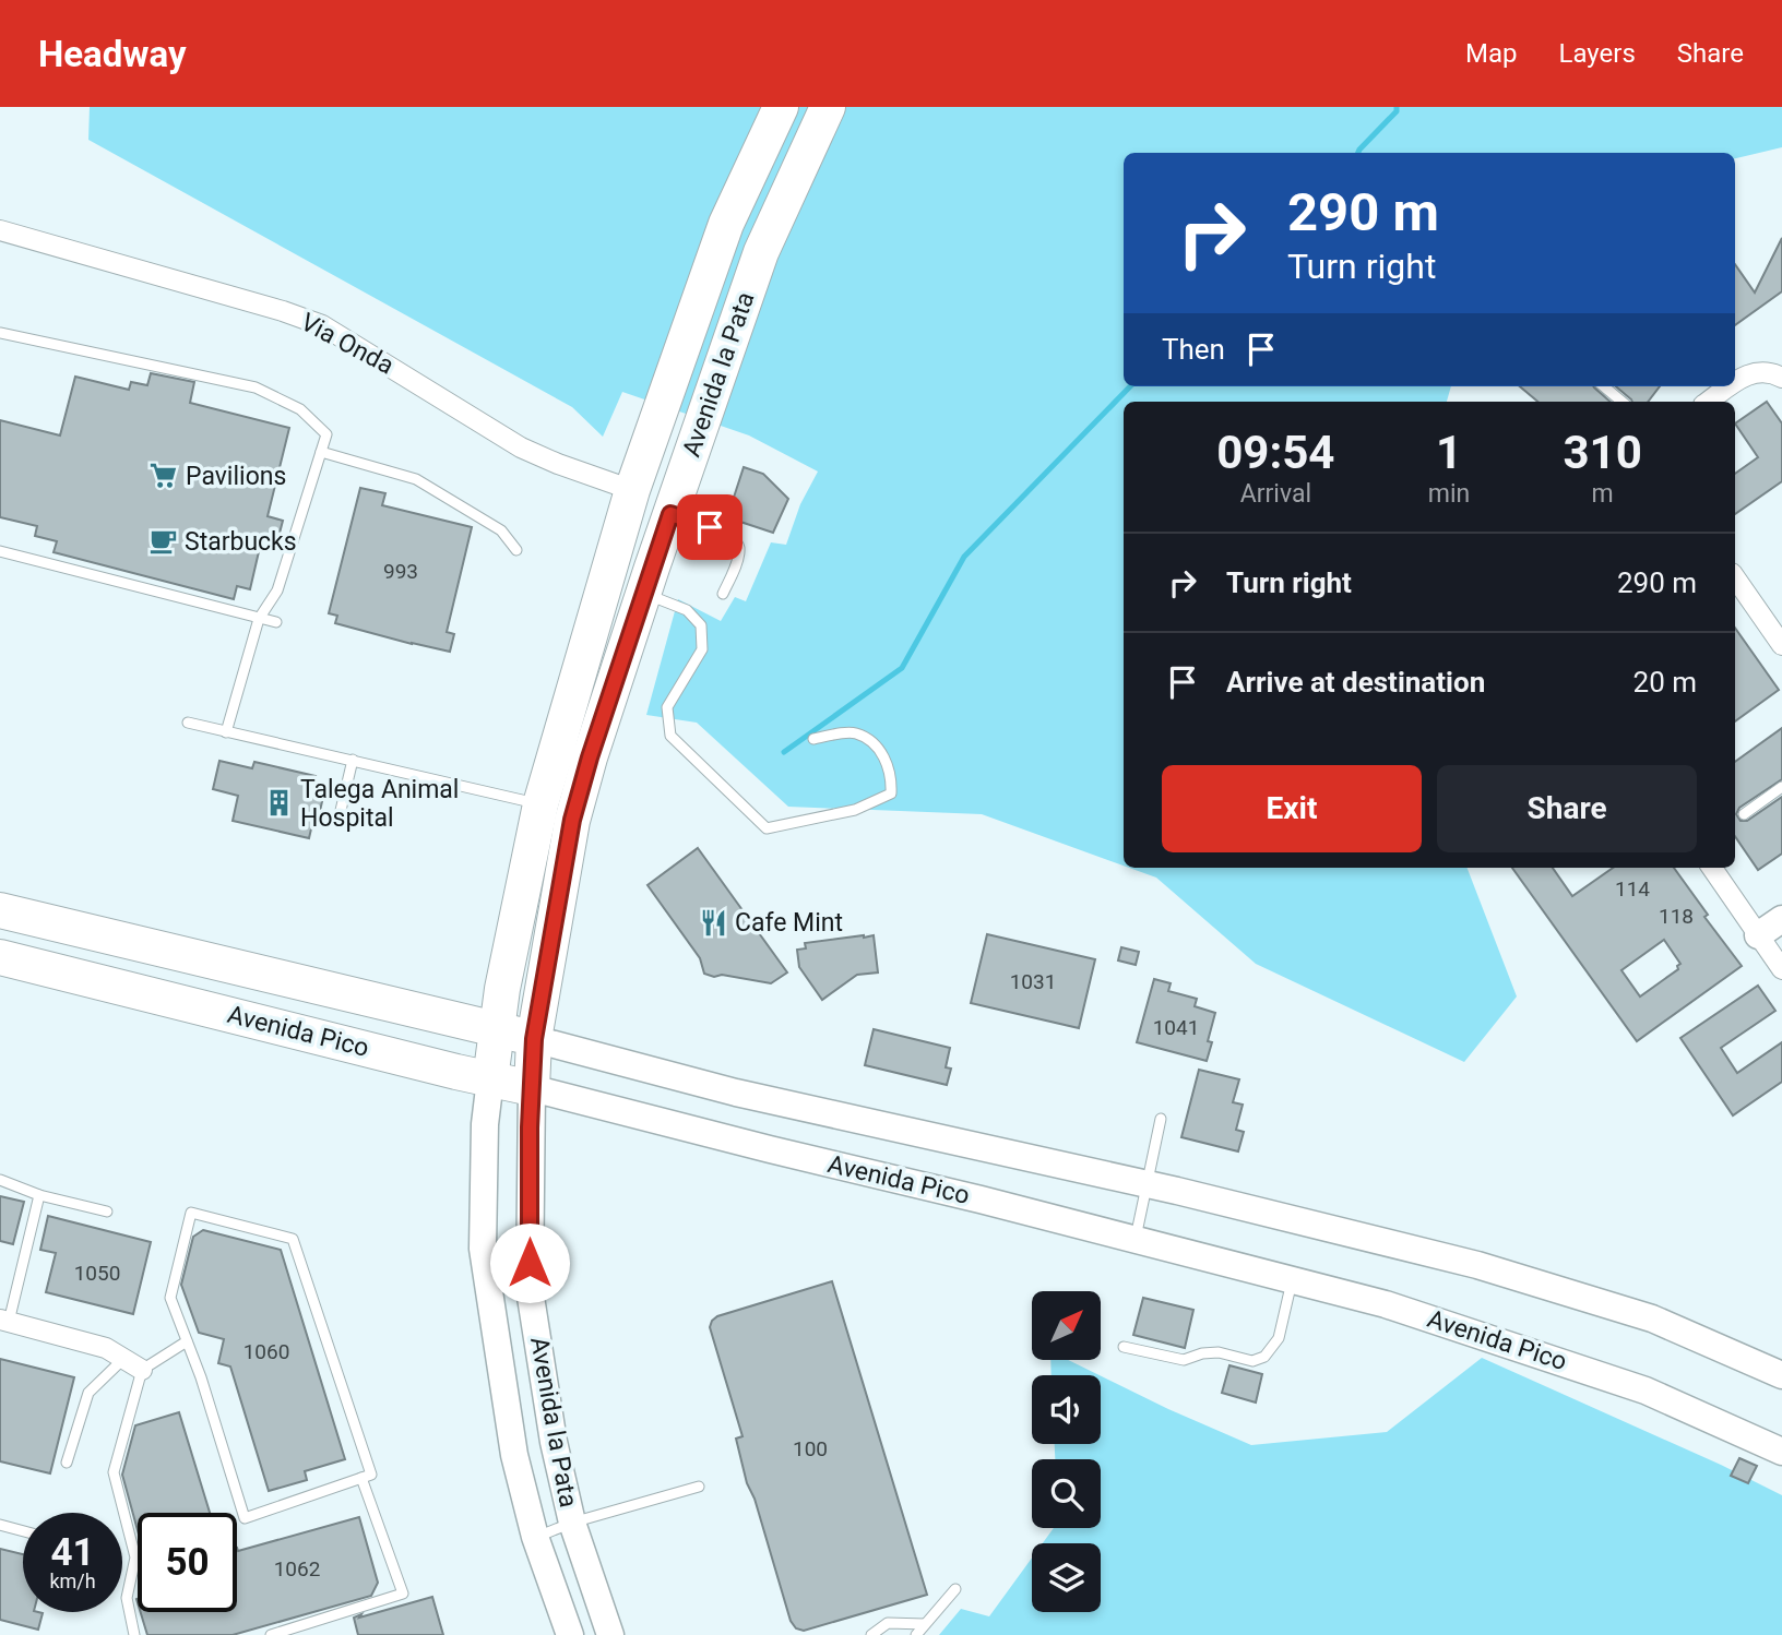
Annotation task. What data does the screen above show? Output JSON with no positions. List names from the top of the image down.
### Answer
{
  "streets": {
    "highway": ["Avenida la Pata", "Avenida Pico"],
    "street": ["Via Onda"]
  },
  "crossings": [
    ["Via Onda", "Avenida la Pata"],
    ["Avenida la Pata", "Avenida Pico"]
  ],
  "places": {
    "supermarket": ["Pavilions"],
    "cafe": ["Starbucks"],
    "building": ["Talega Animal Hospital"],
    "restaurant": ["Cafe Mint"]
  },
  "house_numbers": [
    "993",
    "114",
    "118",
    "1031",
    "1041",
    "1050",
    "1060",
    "100",
    "1062"
  ],
  "north": "top right",
  "page": {
    "header": "Headway",
    "nav": ["Map", "Layers", "Share"],
    "turn": ["290 m", "Turn right"],
    "then": "Then",
    "eta": [
      "09:54",
      "Arrival",
      "1",
      "min",
      "310",
      "m"
    ],
    "list": [
      {
        "name": "Turn right",
        "value": "290 m"
      },
      {
        "name": "Arrive at destination",
        "value": "20 m"
      }
    ],
    "buttons": ["Exit", "Share"],
    "speed": "41 km/h",
    "limit": "50"
  }
}
